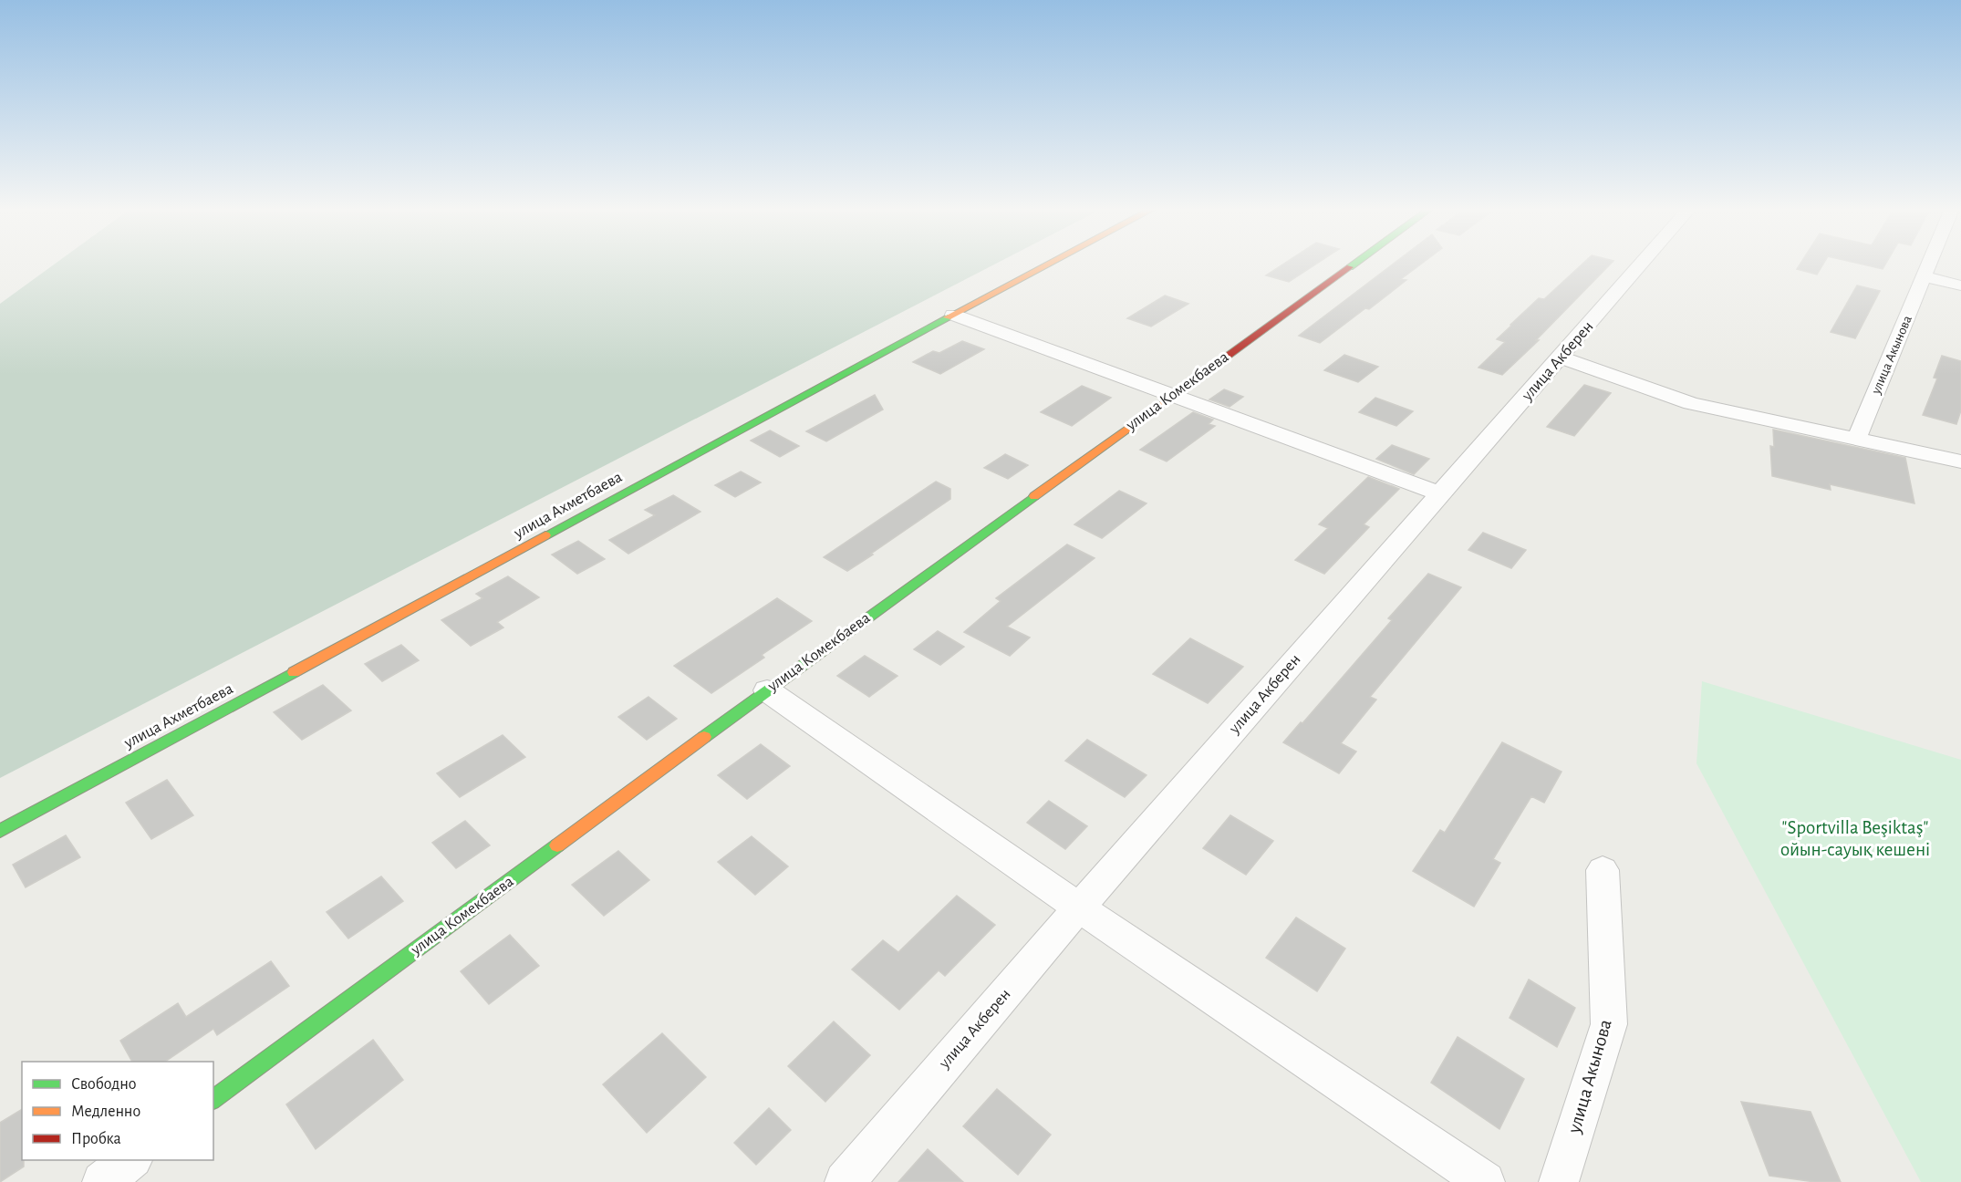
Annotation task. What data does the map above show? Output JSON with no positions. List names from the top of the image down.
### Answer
{
  "streets": {
    "street": [
      "улица Акынова",
      "улица Акберен",
      "улица Комекбаева",
      "улица Ахметбаева"
    ]
  },
  "parks": ["\"Sportvilla Beşiktaş\" ойын-сауық кешені"],
  "legend": ["Свободно", "Медленно", "Пробка"]
}
